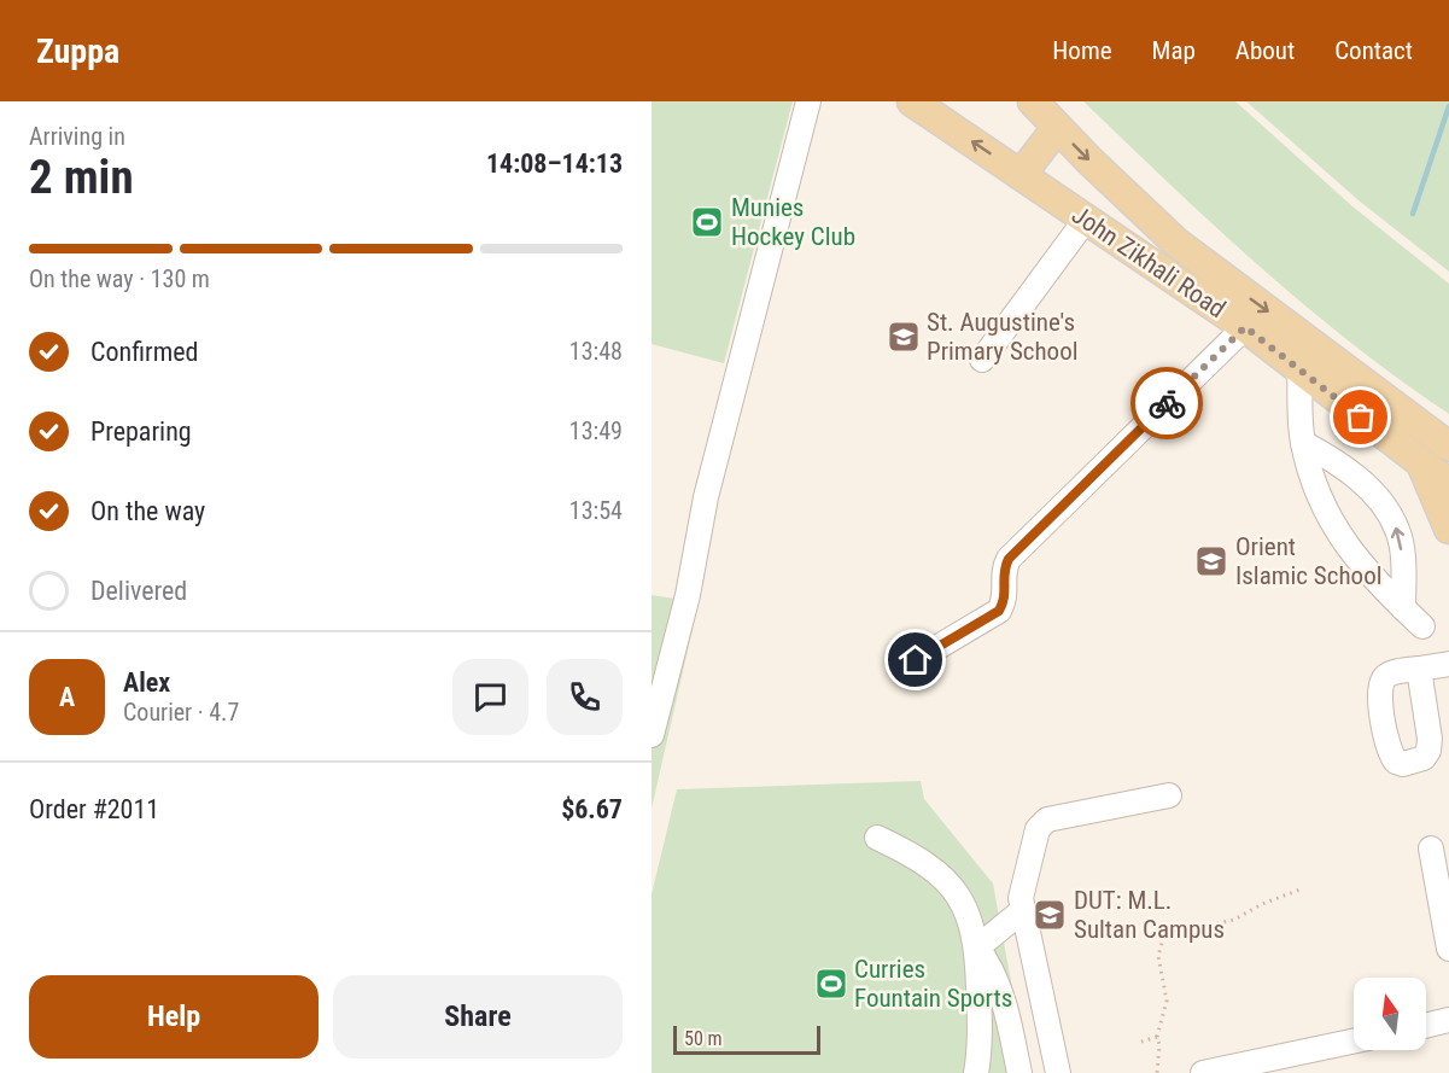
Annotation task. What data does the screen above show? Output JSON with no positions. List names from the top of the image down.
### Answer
{
  "streets": {
    "main road": ["John Zikhali Road"]
  },
  "places": {
    "sports": ["Munies Hockey Club", "Curries Fountain Sports"],
    "school or university": ["St. Augustine's Primary School", "Orient Islamic School", "DUT: M.L. Sultan Campus"]
  },
  "scale_bar": "50 m",
  "north": "top",
  "page": {
    "header": "Zuppa",
    "nav": [
      "Home",
      "Map",
      "About",
      "Contact"
    ],
    "heading": ["2 min", "Arriving in", "14:08–14:13"],
    "panel": [
      "Alex",
      "Courier · 4.7",
      "Order #2011",
      "$6.67"
    ],
    "bar": "On the way · 130 m",
    "list": [
      ["Confirmed", "13:48"],
      ["Preparing", "13:49"],
      ["On the way", "13:54"],
      "Delivered"
    ],
    "round": "A",
    "buttons": ["Help", "Share"],
    "scale": "50 m"
  }
}
